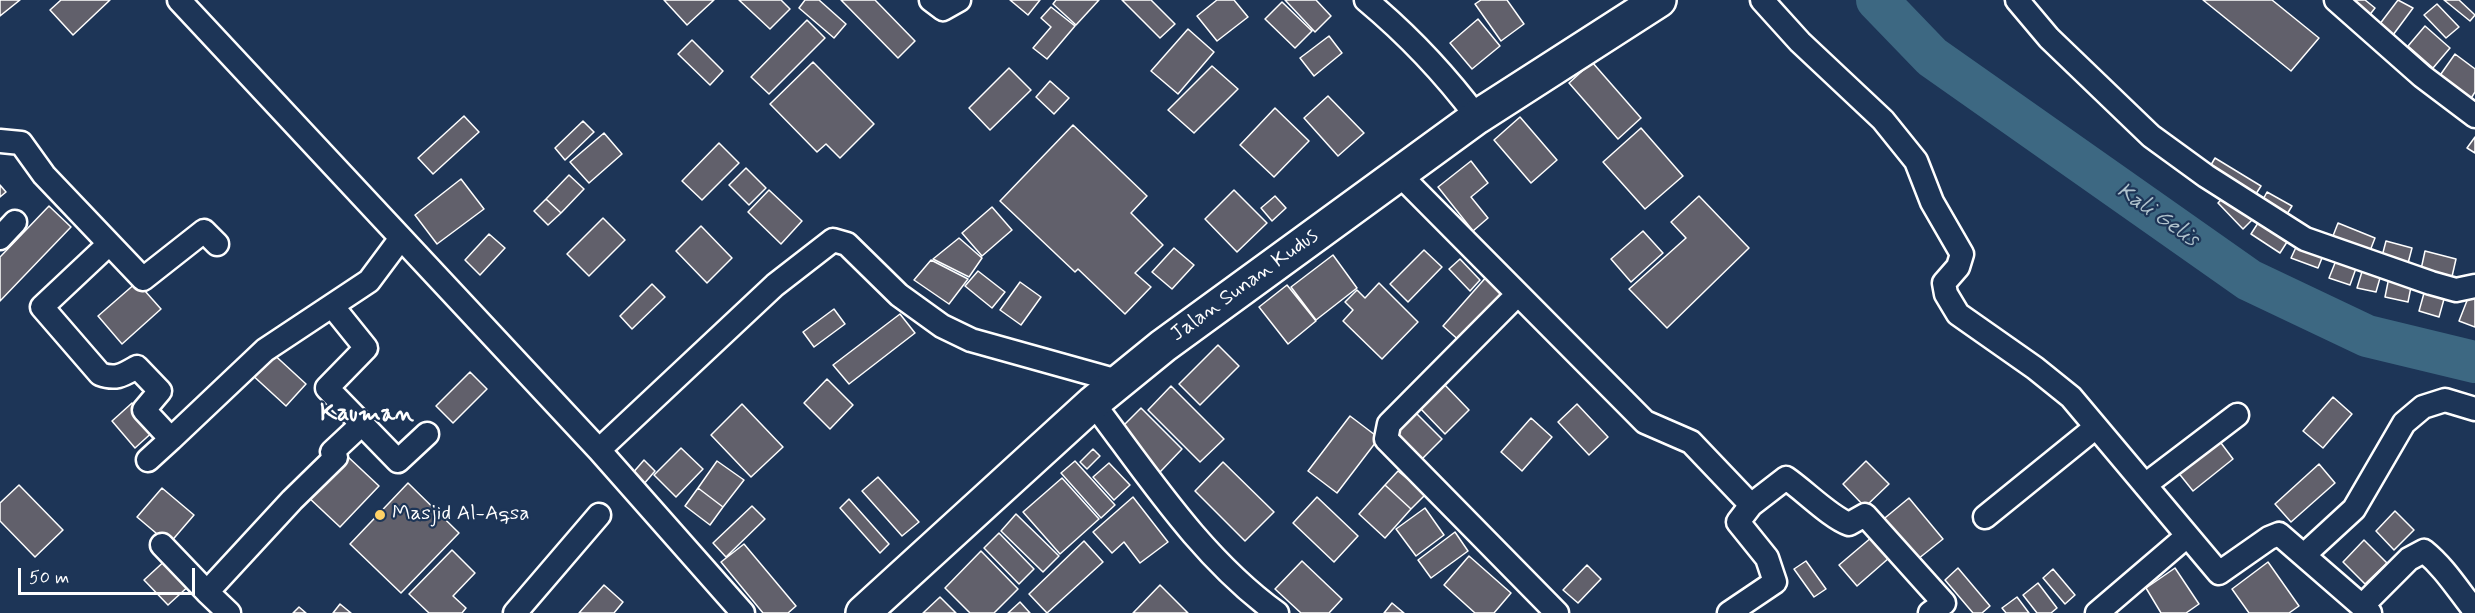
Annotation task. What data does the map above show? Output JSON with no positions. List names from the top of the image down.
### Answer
{
  "streets": {
    "main road": ["Jalan Sunan Kudus"]
  },
  "districts": ["Kauman"],
  "water": ["Kali Gelis"],
  "places": ["Masjid Al-Aqsa"],
  "scale_bar": "50 m"
}
